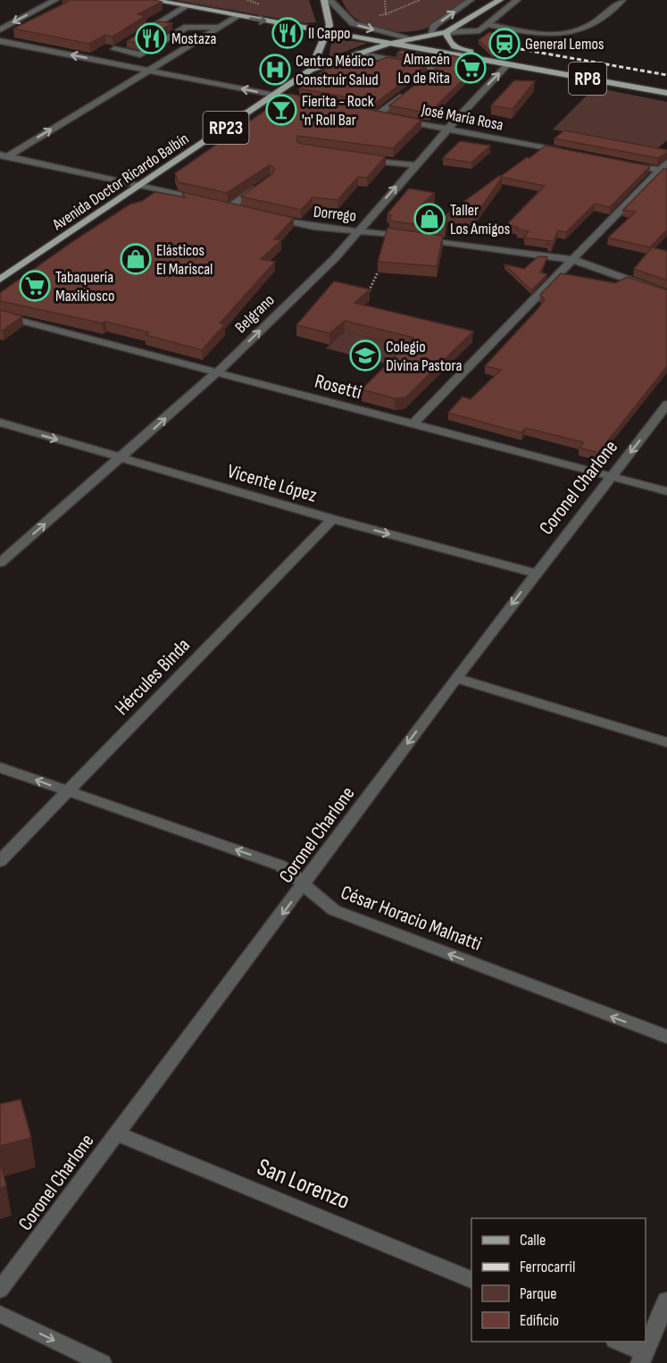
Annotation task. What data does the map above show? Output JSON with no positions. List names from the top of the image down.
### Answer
{
  "streets": {
    "main road": ["RP8", "RP23", "Avenida Doctor Ricardo Balbín"],
    "street": [
      "José María Rosa",
      "Dorrego",
      "Belgrano",
      "Rosetti",
      "Vicente López",
      "Coronel Charlone",
      "Hércules Binda",
      "César Horacio Malnatti",
      "San Lorenzo"
    ]
  },
  "crossings": [
    ["RP8", "RP23"],
    ["RP8", "Avenida Doctor Ricardo Balbín"],
    ["RP8", "Belgrano"],
    ["José María Rosa", "Belgrano"],
    ["RP23", "Avenida Doctor Ricardo Balbín"],
    ["Dorrego", "Belgrano"],
    ["Belgrano", "Rosetti"],
    ["Belgrano", "Vicente López"],
    ["Rosetti", "Coronel Charlone"],
    ["Vicente López", "Coronel Charlone"],
    ["Vicente López", "Hércules Binda"],
    ["Coronel Charlone", "César Horacio Malnatti"],
    ["Coronel Charlone", "San Lorenzo"],
    ["Hércules Binda", "César Horacio Malnatti"]
  ],
  "one_way": [
    "Belgrano",
    "Vicente López",
    "Coronel Charlone",
    "César Horacio Malnatti"
  ],
  "places": {
    "restaurant": ["Il Cappo", "Mostaza"],
    "station": ["General Lemos"],
    "supermarket": ["Almacén Lo de Rita", "Tabaquería Maxikiosco"],
    "hospital": ["Centro Médico Construir Salud"],
    "bar": ["Fierita - Rock 'n' Roll Bar"],
    "shop": ["Taller Los Amigos", "Elásticos El Mariscal"],
    "school or university": ["Colegio Divina Pastora"]
  },
  "legend": [
    "Calle",
    "Ferrocarril",
    "Parque",
    "Edificio"
  ]
}
